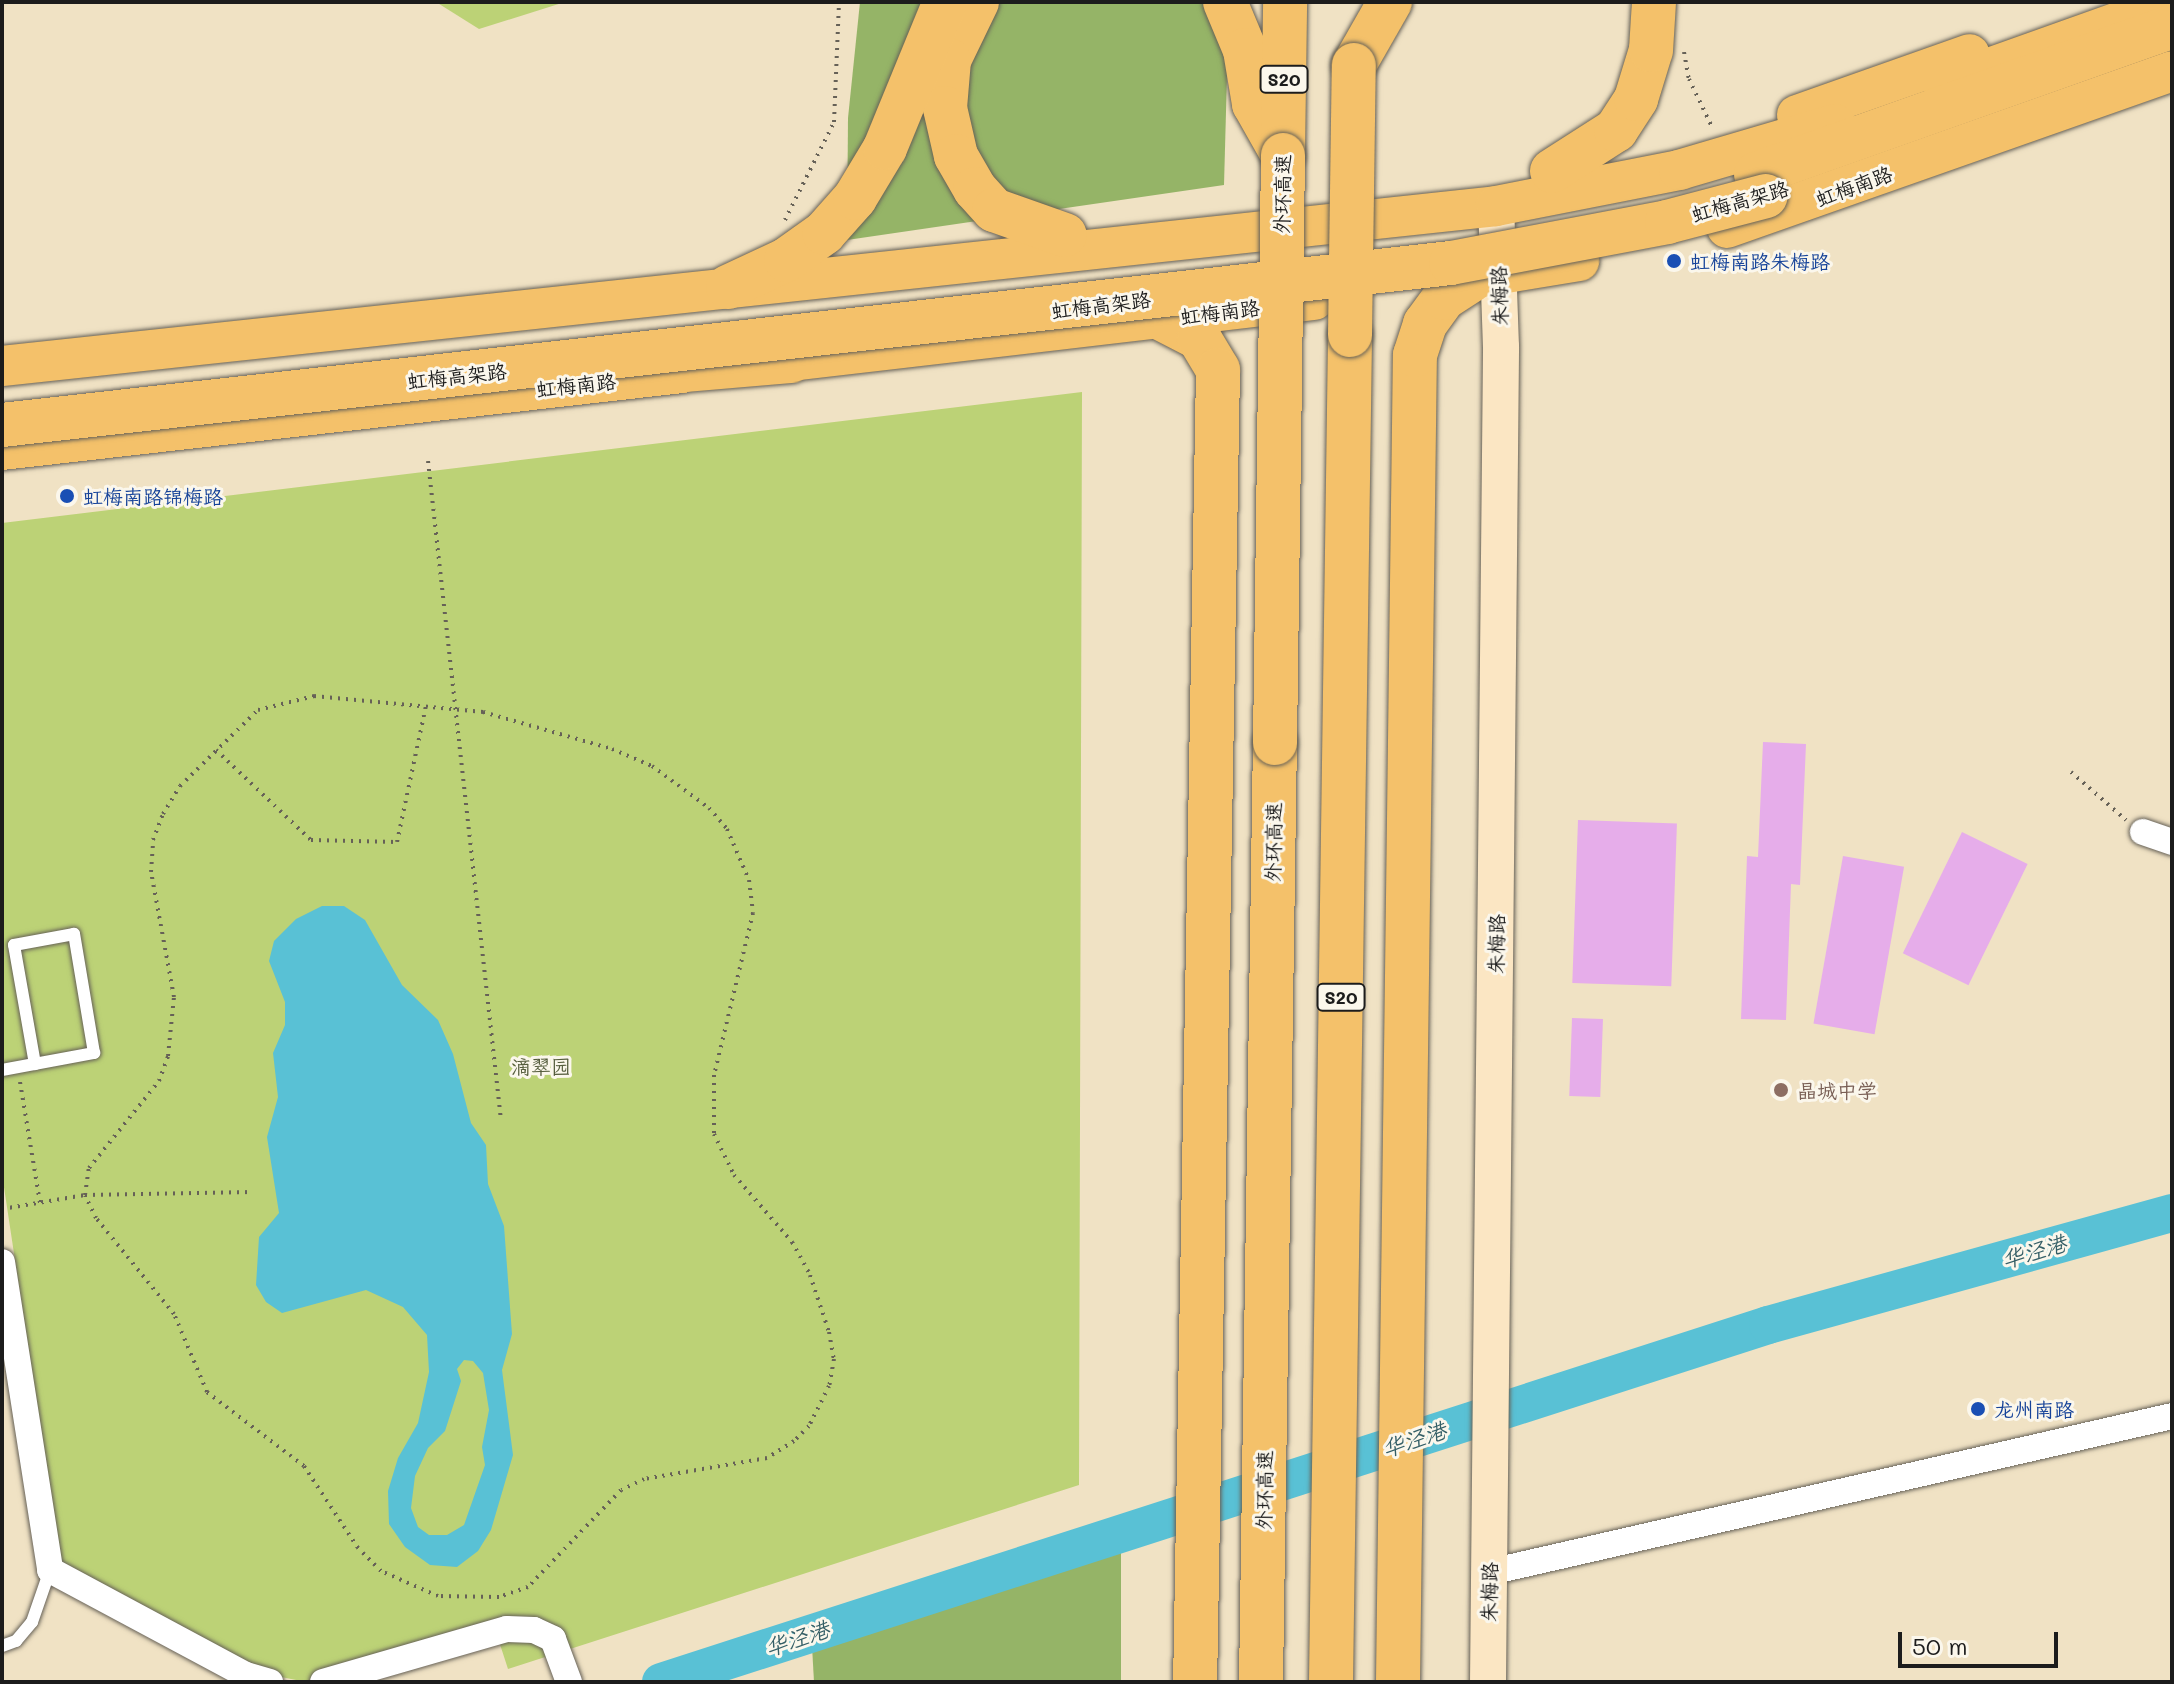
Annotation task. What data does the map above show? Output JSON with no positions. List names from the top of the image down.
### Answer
{
  "streets": {
    "highway": ["S20", "外环高速", "虹梅高架路"],
    "main road": ["虹梅南路"],
    "street": ["朱梅路"]
  },
  "crossings": [
    ["虹梅南路", "朱梅路"]
  ],
  "water": ["华泾港"],
  "parks": ["滴翠园"],
  "places": [
    "虹梅南路朱梅路",
    "虹梅南路锦梅路",
    "晶城中学",
    "龙州南路"
  ],
  "scale_bar": "50 m"
}
